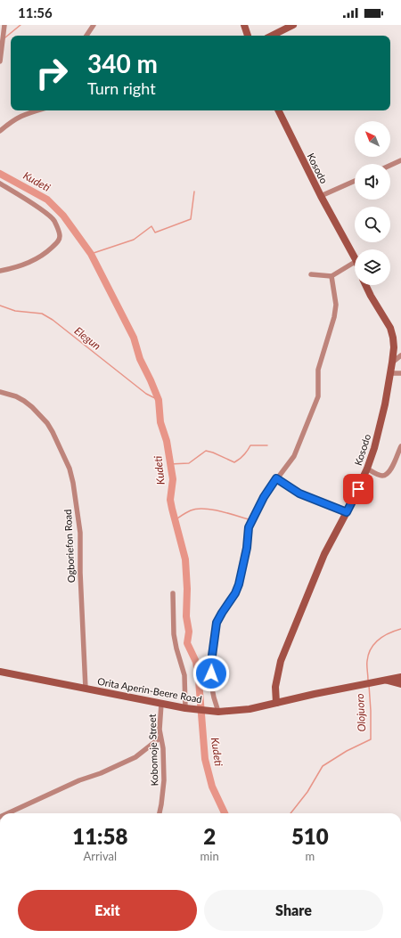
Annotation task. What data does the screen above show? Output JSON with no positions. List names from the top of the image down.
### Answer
{
  "streets": {
    "main road": ["Kosodo", "Orita Aperin-Beere Road"],
    "street": ["Ogboriefon Road", "Kobomoje Street"]
  },
  "crossings": [
    ["Kosodo", "Orita Aperin-Beere Road"],
    ["Ogboriefon Road", "Orita Aperin-Beere Road"],
    ["Orita Aperin-Beere Road", "Kobomoje Street"]
  ],
  "water": ["Kudeti", "Elegun", "Olojuoro"],
  "north": "top left",
  "page": {
    "status": "11:56",
    "turn": ["340 m", "Turn right"],
    "eta": [
      "11:58",
      "Arrival",
      "2",
      "min",
      "510",
      "m"
    ],
    "buttons": ["Exit", "Share"]
  }
}
